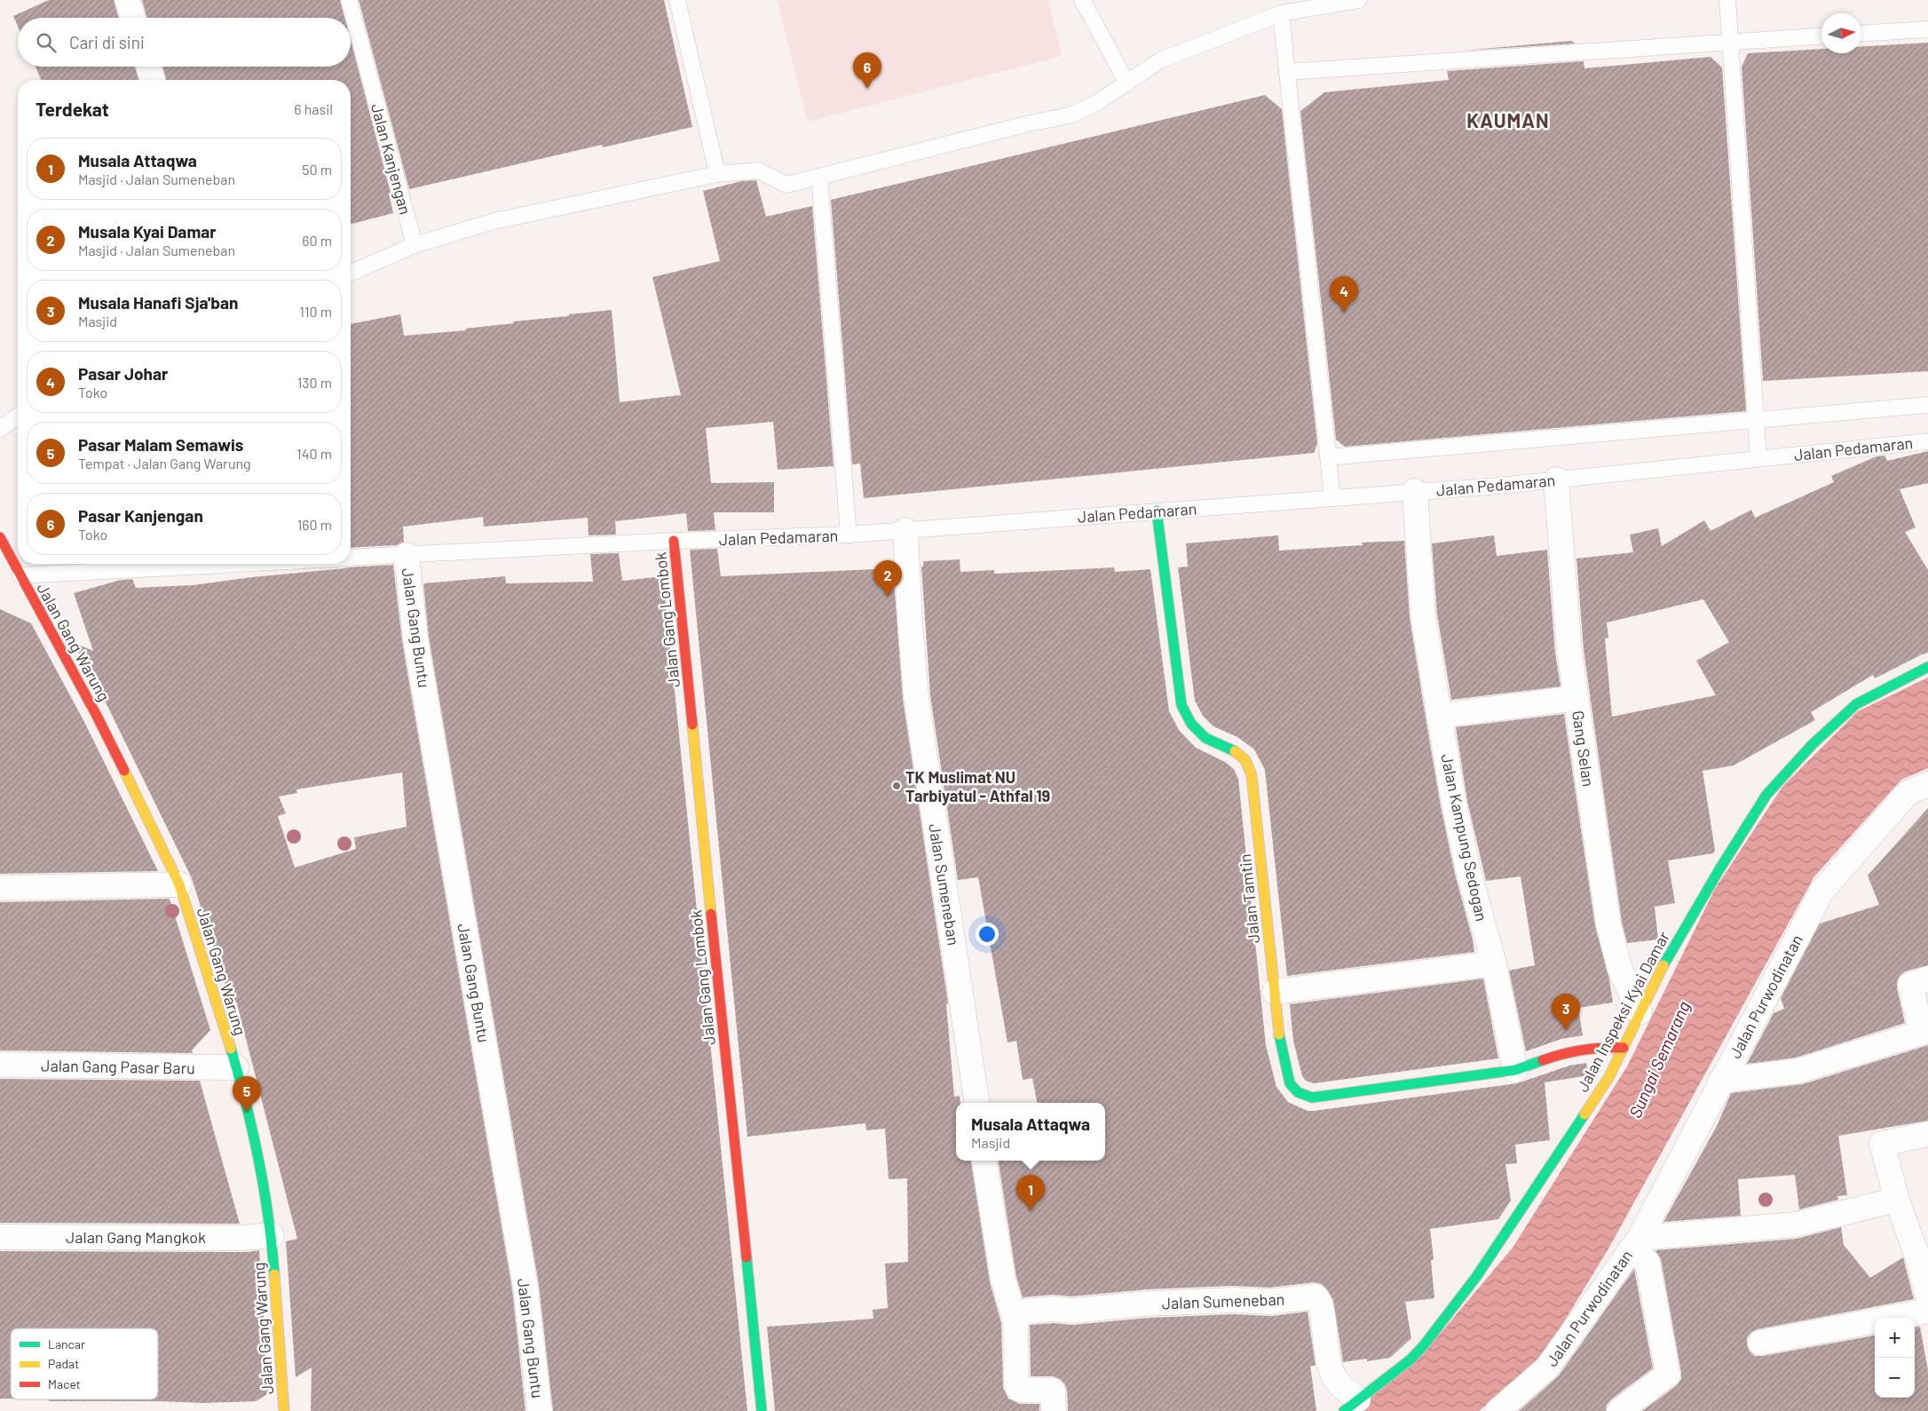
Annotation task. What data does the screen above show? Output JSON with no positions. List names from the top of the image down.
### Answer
{
  "streets": {
    "street": [
      "Jalan Gang Lombok",
      "Jalan Gang Buntu",
      "Jalan Gang Warung",
      "Gang Selan",
      "Jalan Kampung Sedogan",
      "Jalan Sumeneban",
      "Jalan Tamtin",
      "Jalan Purwodinatan",
      "Jalan Inspeksi Kyai Damar",
      "Jalan Gang Pasar Baru",
      "Jalan Gang Mangkok"
    ],
    "lane": ["Jalan Kanjengan", "Jalan Pedamaran"]
  },
  "crossings": [
    ["Jalan Pedamaran", "Jalan Gang Lombok"],
    ["Jalan Pedamaran", "Jalan Gang Buntu"],
    ["Jalan Pedamaran", "Gang Selan"],
    ["Jalan Pedamaran", "Jalan Kampung Sedogan"],
    ["Jalan Pedamaran", "Jalan Sumeneban"],
    ["Jalan Pedamaran", "Jalan Tamtin"],
    ["Jalan Gang Warung", "Jalan Gang Pasar Baru"],
    ["Jalan Gang Warung", "Jalan Gang Mangkok"],
    ["Gang Selan", "Jalan Inspeksi Kyai Damar"],
    ["Jalan Kampung Sedogan", "Jalan Tamtin"],
    ["Jalan Sumeneban", "Jalan Inspeksi Kyai Damar"]
  ],
  "districts": ["KAUMAN"],
  "water": ["Sungai Semarang"],
  "places": ["TK Muslimat NU Tarbiyatul - Athfal 19"],
  "legend": ["Lancar", "Padat", "Macet"],
  "north": "right",
  "page": {
    "search": "Cari di sini",
    "pins": [
      "6",
      "4",
      "2",
      "3",
      "5",
      "1"
    ],
    "heading": ["Terdekat", "6 hasil"],
    "list": [
      {
        "mark": "1",
        "name": "Musala Attaqwa",
        "note": "Masjid · Jalan Sumeneban",
        "value": "50 m"
      },
      {
        "mark": "2",
        "name": "Musala Kyai Damar",
        "note": "Masjid · Jalan Sumeneban",
        "value": "60 m"
      },
      {
        "mark": "3",
        "name": "Musala Hanafi Sja'ban",
        "note": "Masjid",
        "value": "110 m"
      },
      {
        "mark": "4",
        "name": "Pasar Johar",
        "note": "Toko",
        "value": "130 m"
      },
      {
        "mark": "5",
        "name": "Pasar Malam Semawis",
        "note": "Tempat · Jalan Gang Warung",
        "value": "140 m"
      },
      {
        "mark": "6",
        "name": "Pasar Kanjengan",
        "note": "Toko",
        "value": "160 m"
      }
    ],
    "popup": ["Musala Attaqwa", "Masjid"],
    "map_buttons": ["+", "−"]
  }
}
